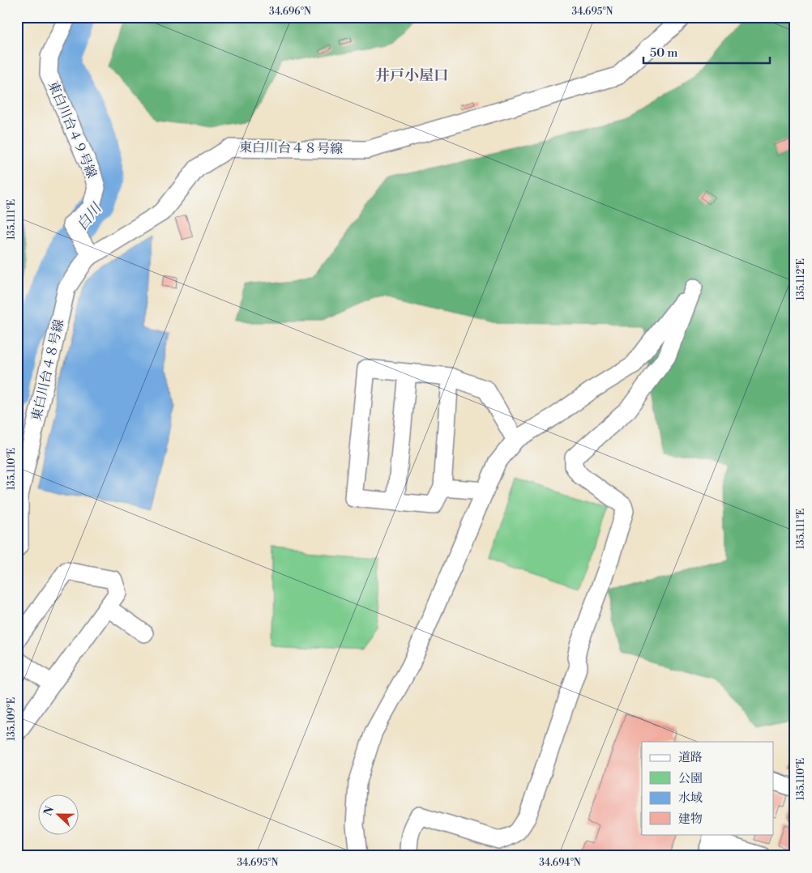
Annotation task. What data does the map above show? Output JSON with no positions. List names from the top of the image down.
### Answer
{
  "streets": {
    "street": ["東白川台４９号線", "東白川台４８号線"]
  },
  "crossings": [
    ["東白川台４９号線", "東白川台４８号線"]
  ],
  "districts": ["井戸小屋口"],
  "water": ["白川"],
  "legend": [
    "道路",
    "公園",
    "水域",
    "建物"
  ],
  "scale_bar": "50 m",
  "north": "left",
  "coordinates": [
    "34.696°N",
    "34.695°N",
    "135.111°E",
    "135.112°E",
    "135.110°E",
    "135.109°E",
    "34.694°N"
  ]
}
